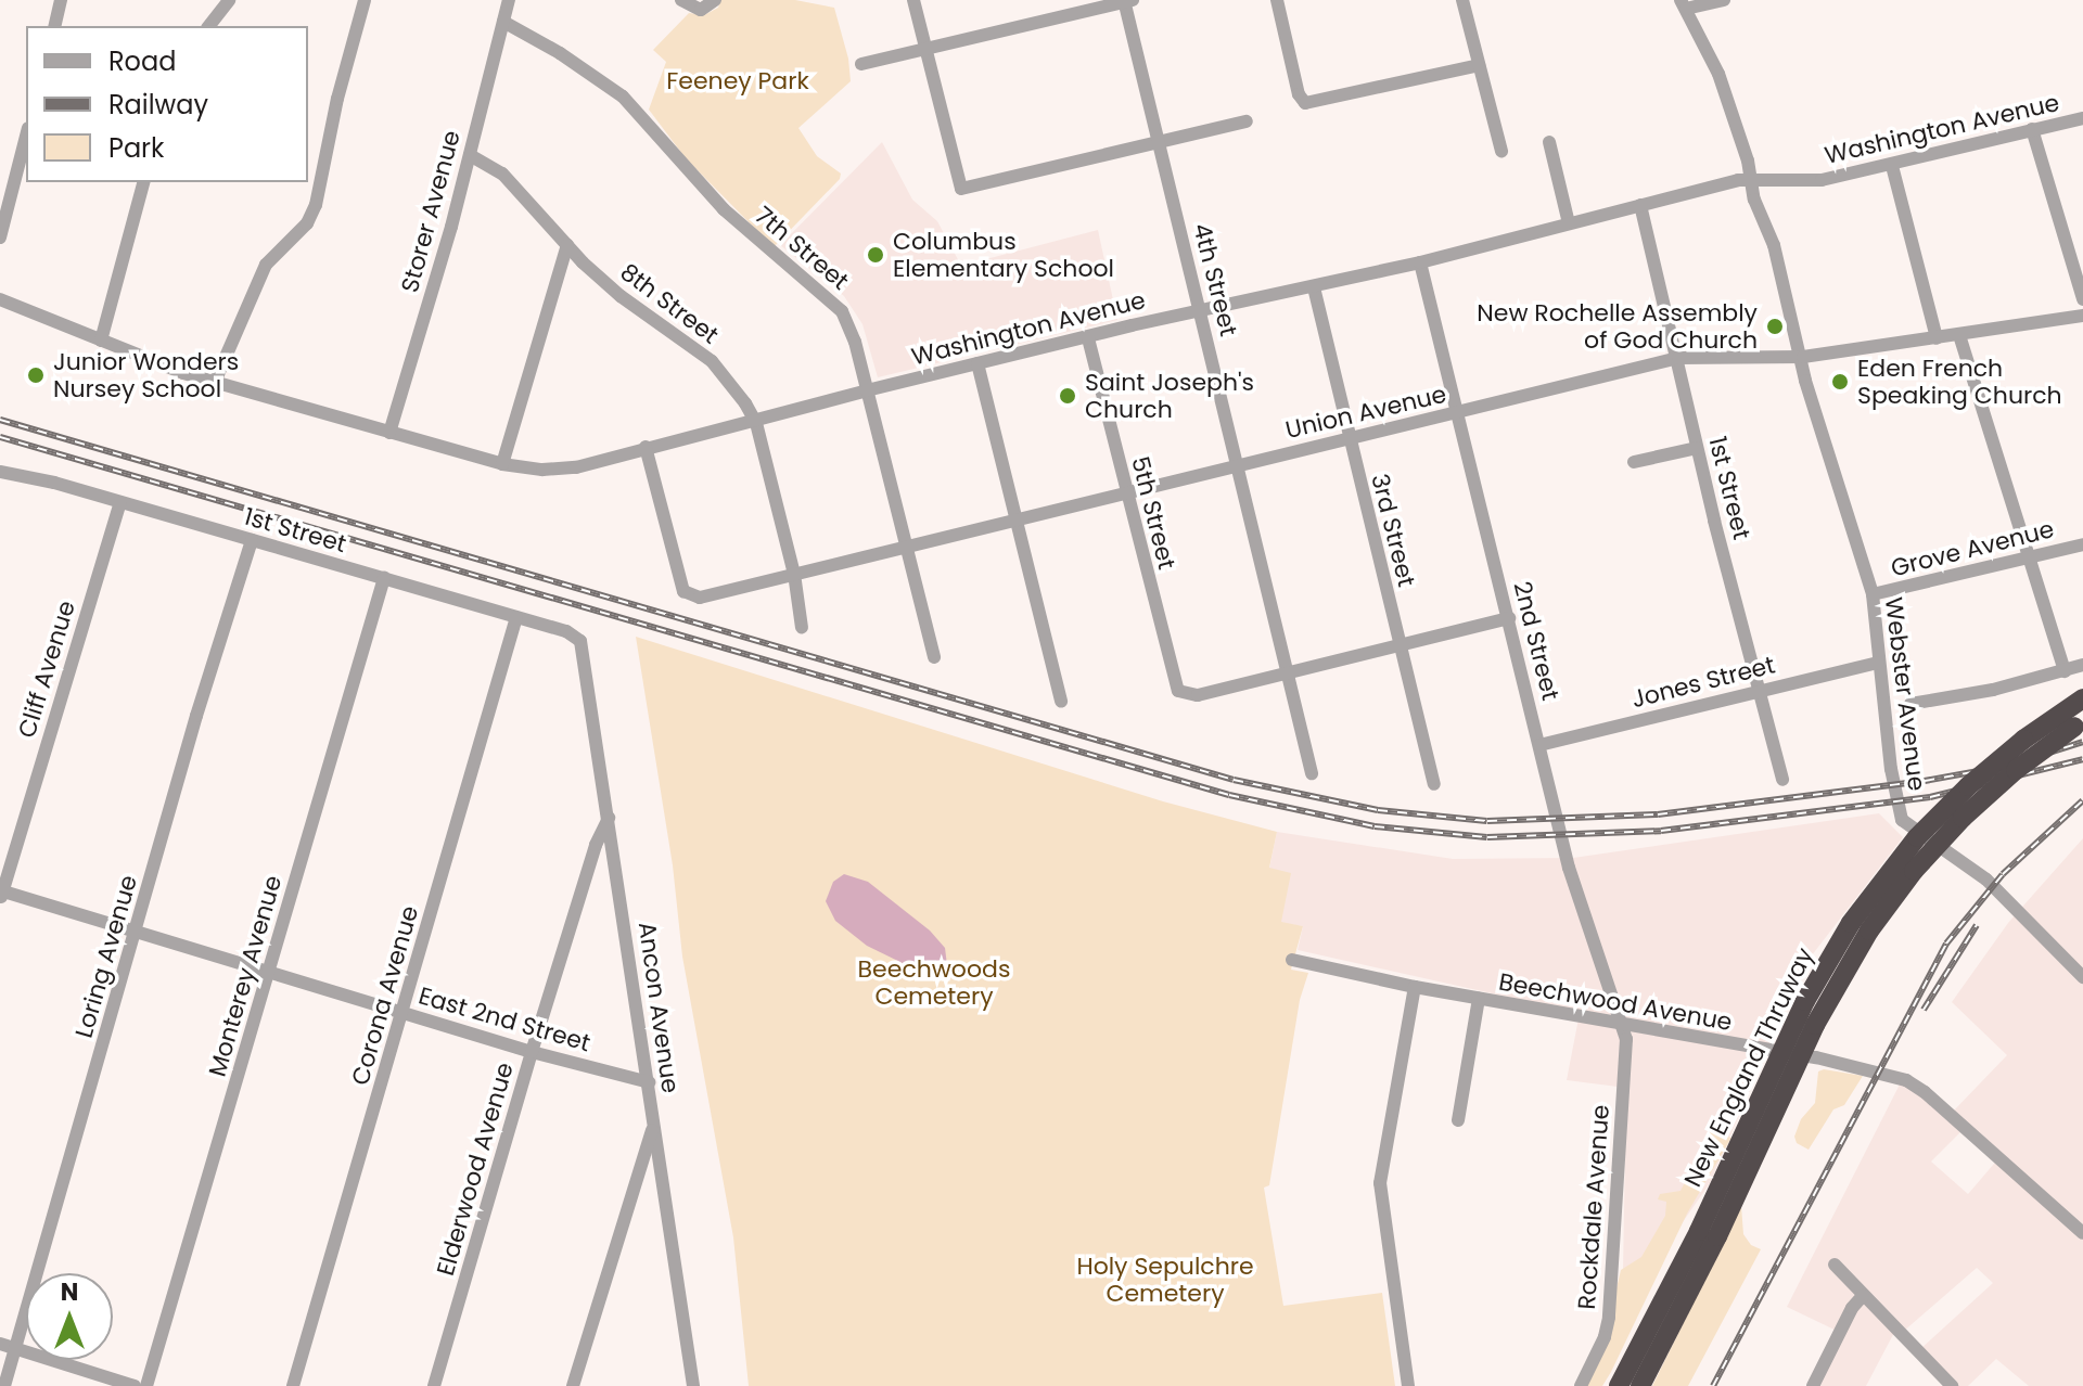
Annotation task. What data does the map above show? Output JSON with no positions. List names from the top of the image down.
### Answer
{
  "streets": {
    "highway": ["New England Thruway"],
    "street": [
      "Washington Avenue",
      "Storer Avenue",
      "7th Street",
      "4th Street",
      "8th Street",
      "Union Avenue",
      "1st Street",
      "5th Street",
      "3rd Street",
      "Grove Avenue",
      "2nd Street",
      "Cliff Avenue",
      "Jones Street",
      "Webster Avenue",
      "Loring Avenue",
      "Monterey Avenue",
      "Corona Avenue",
      "Beechwood Avenue",
      "Ancon Avenue",
      "East 2nd Street",
      "Elderwood Avenue",
      "Rockdale Avenue"
    ]
  },
  "crossings": [
    ["Washington Avenue", "Storer Avenue"],
    ["Washington Avenue", "7th Street"],
    ["Washington Avenue", "4th Street"],
    ["Washington Avenue", "8th Street"],
    ["Washington Avenue", "Union Avenue"],
    ["Washington Avenue", "1st Street"],
    ["Washington Avenue", "5th Street"],
    ["Washington Avenue", "3rd Street"],
    ["Washington Avenue", "2nd Street"],
    ["Washington Avenue", "Webster Avenue"],
    ["Storer Avenue", "7th Street"],
    ["Storer Avenue", "8th Street"],
    ["7th Street", "Union Avenue"],
    ["4th Street", "Union Avenue"],
    ["4th Street", "5th Street"],
    ["8th Street", "Union Avenue"],
    ["Union Avenue", "1st Street"],
    ["Union Avenue", "5th Street"],
    ["Union Avenue", "3rd Street"],
    ["Union Avenue", "2nd Street"],
    ["Union Avenue", "Webster Avenue"],
    ["1st Street", "Cliff Avenue"],
    ["1st Street", "Jones Street"],
    ["1st Street", "Loring Avenue"],
    ["1st Street", "Monterey Avenue"],
    ["1st Street", "Corona Avenue"],
    ["1st Street", "Ancon Avenue"],
    ["Grove Avenue", "Webster Avenue"],
    ["2nd Street", "Jones Street"],
    ["2nd Street", "Beechwood Avenue"],
    ["2nd Street", "Rockdale Avenue"],
    ["Cliff Avenue", "East 2nd Street"],
    ["Jones Street", "Webster Avenue"],
    ["Loring Avenue", "East 2nd Street"],
    ["Monterey Avenue", "East 2nd Street"],
    ["Corona Avenue", "East 2nd Street"],
    ["Beechwood Avenue", "Rockdale Avenue"],
    ["Ancon Avenue", "East 2nd Street"],
    ["Ancon Avenue", "Elderwood Avenue"],
    ["East 2nd Street", "Elderwood Avenue"]
  ],
  "parks": ["Feeney Park", "Beechwoods Cemetery", "Holy Sepulchre Cemetery"],
  "places": [
    "Columbus Elementary School",
    "New Rochelle Assembly of God Church",
    "Junior Wonders Nursey School",
    "Eden French Speaking Church",
    "Saint Joseph's Church"
  ],
  "legend": ["Road", "Railway", "Park"],
  "north": "top"
}
